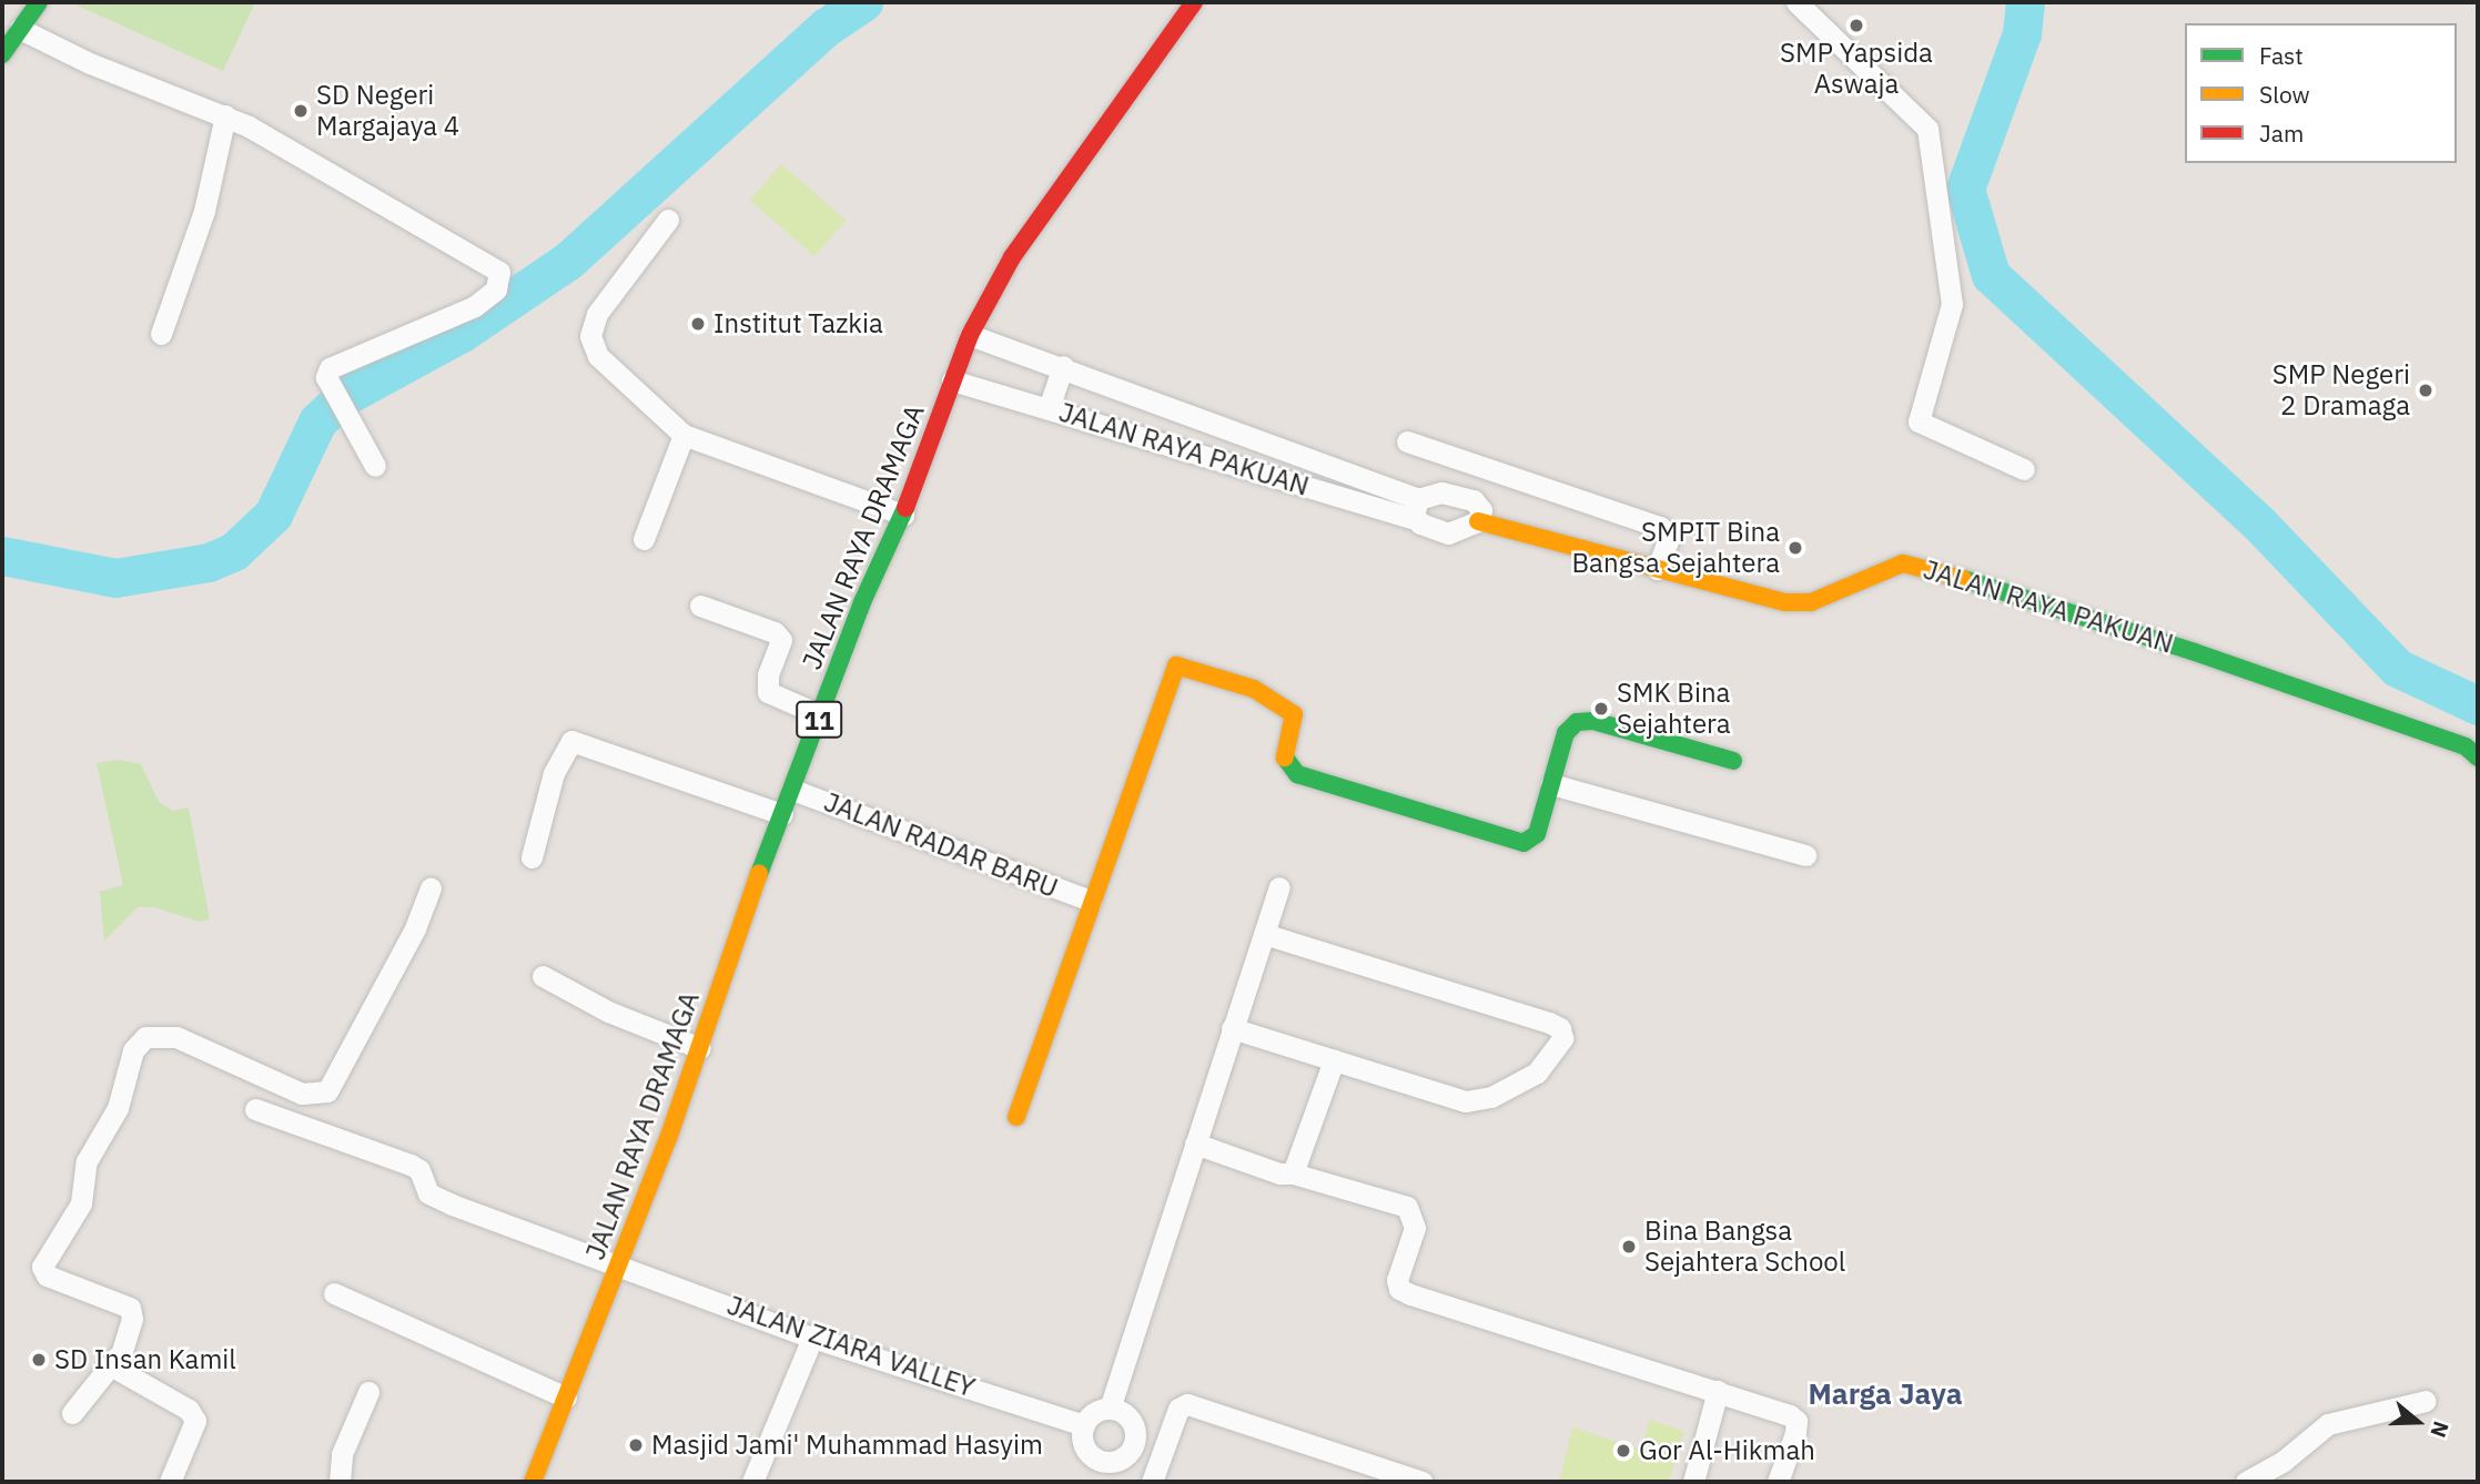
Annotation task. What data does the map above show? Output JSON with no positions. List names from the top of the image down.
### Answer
{
  "streets": {
    "main road": [
      "JALAN RAYA PAKUAN",
      "JALAN RAYA DRAMAGA",
      "11",
      "JALAN RADAR BARU"
    ],
    "street": ["JALAN ZIARA VALLEY"]
  },
  "crossings": [
    ["JALAN RAYA PAKUAN", "JALAN RAYA DRAMAGA"],
    ["JALAN RAYA DRAMAGA", "JALAN RADAR BARU"],
    ["JALAN RAYA DRAMAGA", "JALAN ZIARA VALLEY"]
  ],
  "districts": ["Marga Jaya"],
  "places": [
    "SMP Yapsida Aswaja",
    "SD Negeri Margajaya 4",
    "Institut Tazkia",
    "SMP Negeri 2 Dramaga",
    "SMPIT Bina Bangsa Sejahtera",
    "SMK Bina Sejahtera",
    "Bina Bangsa Sejahtera School",
    "SD Insan Kamil",
    "Masjid Jami' Muhammad Hasyim",
    "Gor Al-Hikmah"
  ],
  "legend": ["Fast", "Slow", "Jam"],
  "north": "right"
}
